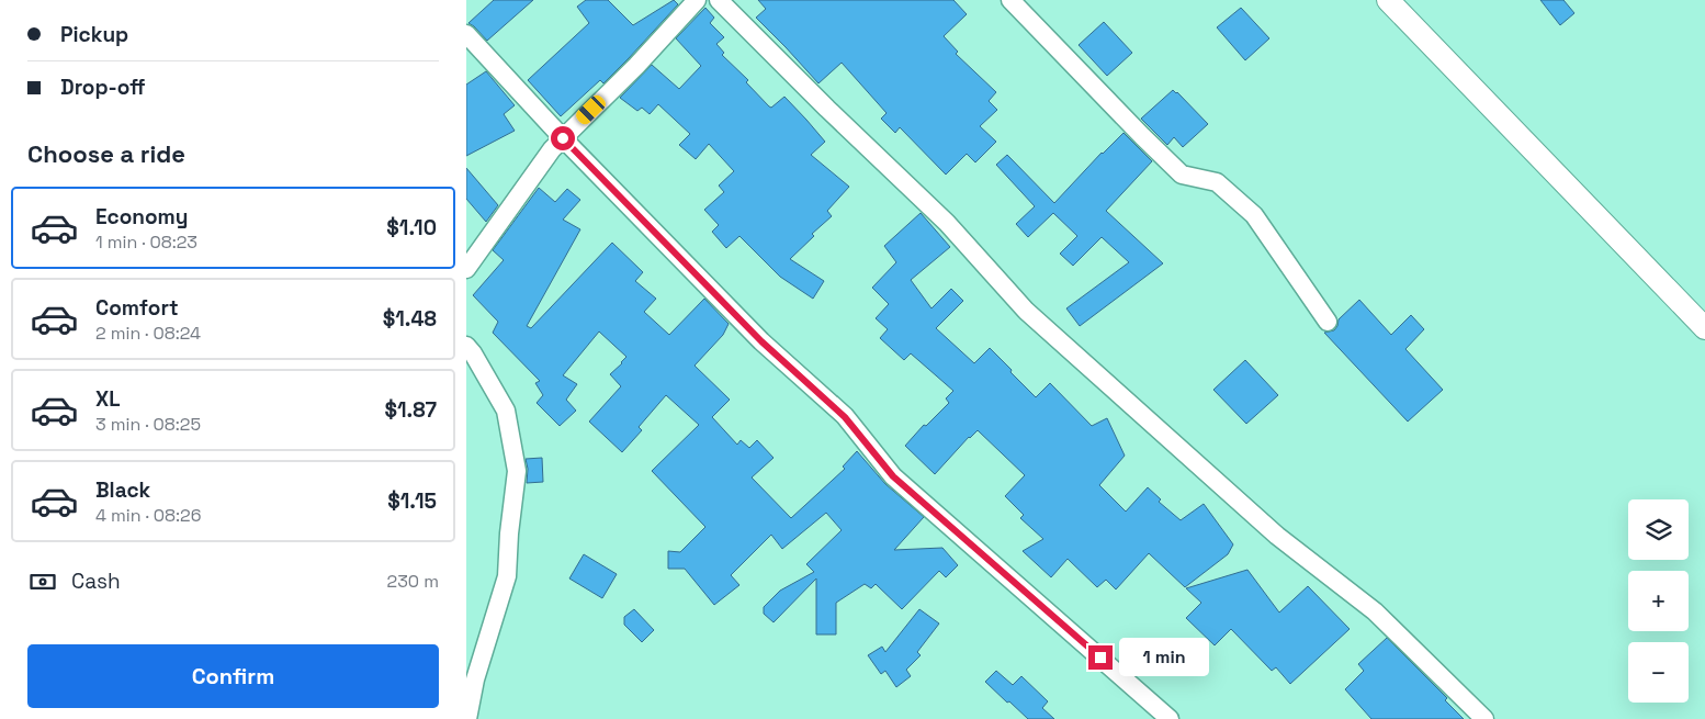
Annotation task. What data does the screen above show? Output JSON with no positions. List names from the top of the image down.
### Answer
{
  "page": {
    "banner": ["Pickup", "Drop-off"],
    "heading": "Choose a ride",
    "list": [
      {
        "name": "Economy",
        "note": "1 min · 08:23",
        "value": "$1.10"
      },
      {
        "name": "Comfort",
        "note": "2 min · 08:24",
        "value": "$1.48"
      },
      {
        "name": "XL",
        "note": "3 min · 08:25",
        "value": "$1.87"
      },
      {
        "name": "Black",
        "note": "4 min · 08:26",
        "value": "$1.15"
      }
    ],
    "map_buttons": ["+", "−"],
    "pay": ["Cash", "230 m"],
    "buttons": "Confirm",
    "bubble": "1 min"
  }
}
